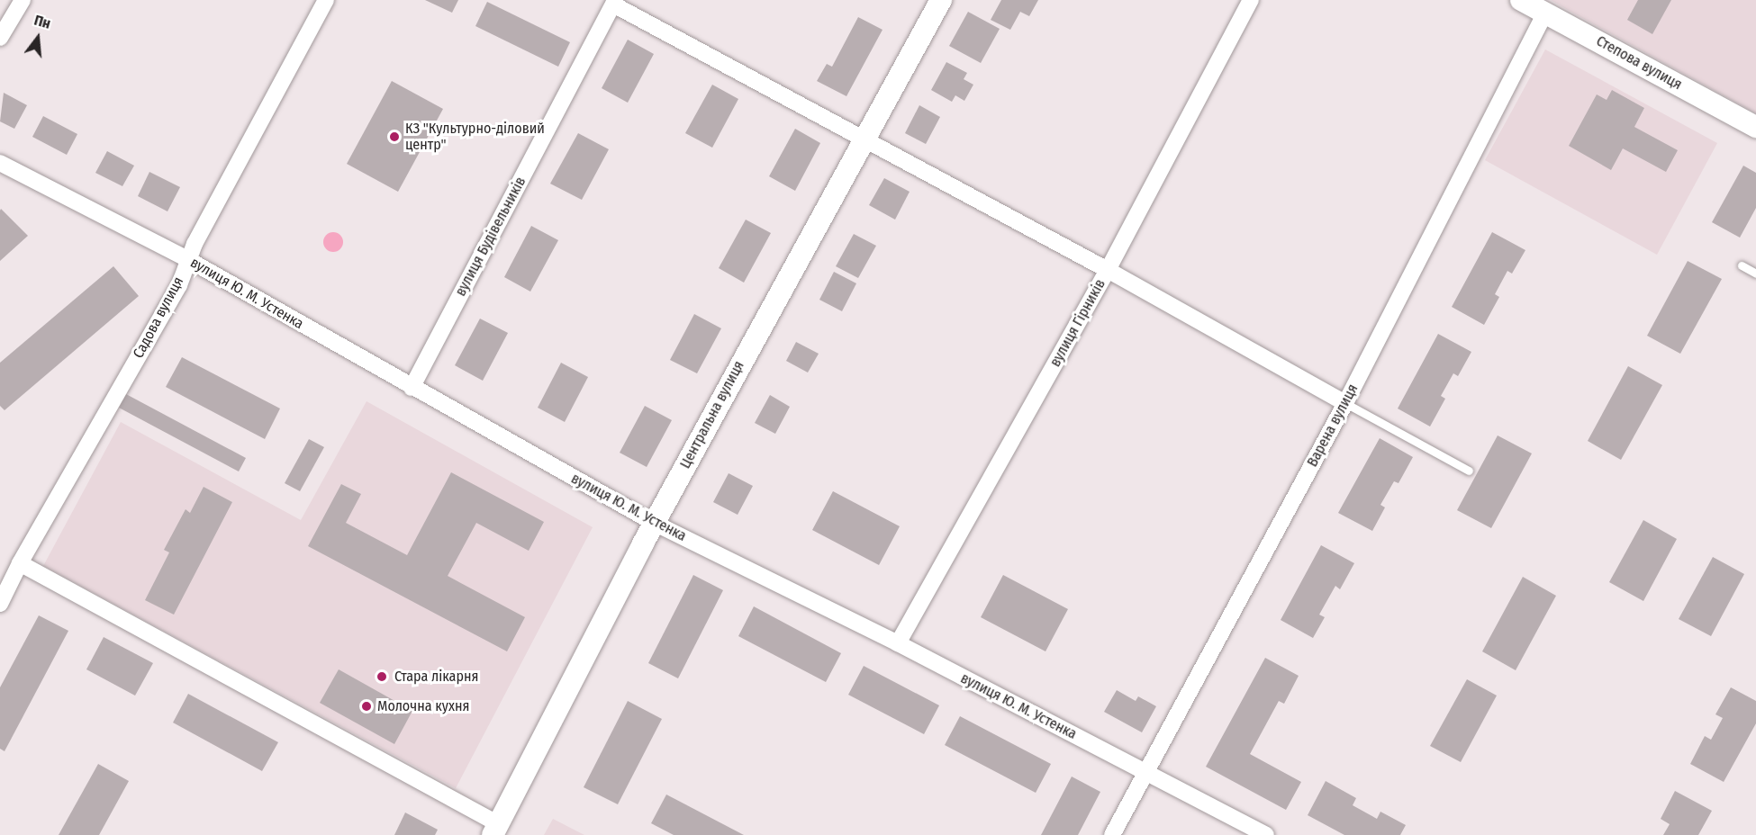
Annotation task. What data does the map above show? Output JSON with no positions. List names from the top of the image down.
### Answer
{
  "streets": {
    "main road": ["Степова вулиця", "Центральна вулиця"],
    "street": [
      "вулиця Будівельників",
      "вулиця Ю. М. Устенка",
      "Садова вулиця",
      "вулиця Гірників",
      "Варена вулиця"
    ]
  },
  "crossings": [
    ["Степова вулиця", "Варена вулиця"],
    ["вулиця Будівельників", "вулиця Ю. М. Устенка"],
    ["вулиця Ю. М. Устенка", "Садова вулиця"],
    ["вулиця Ю. М. Устенка", "вулиця Гірників"],
    ["вулиця Ю. М. Устенка", "Центральна вулиця"],
    ["вулиця Ю. М. Устенка", "Варена вулиця"]
  ],
  "places": ["КЗ \"Культурно-діловий центр\"", "Стара лікарня", "Молочна кухня"],
  "north": "top"
}
